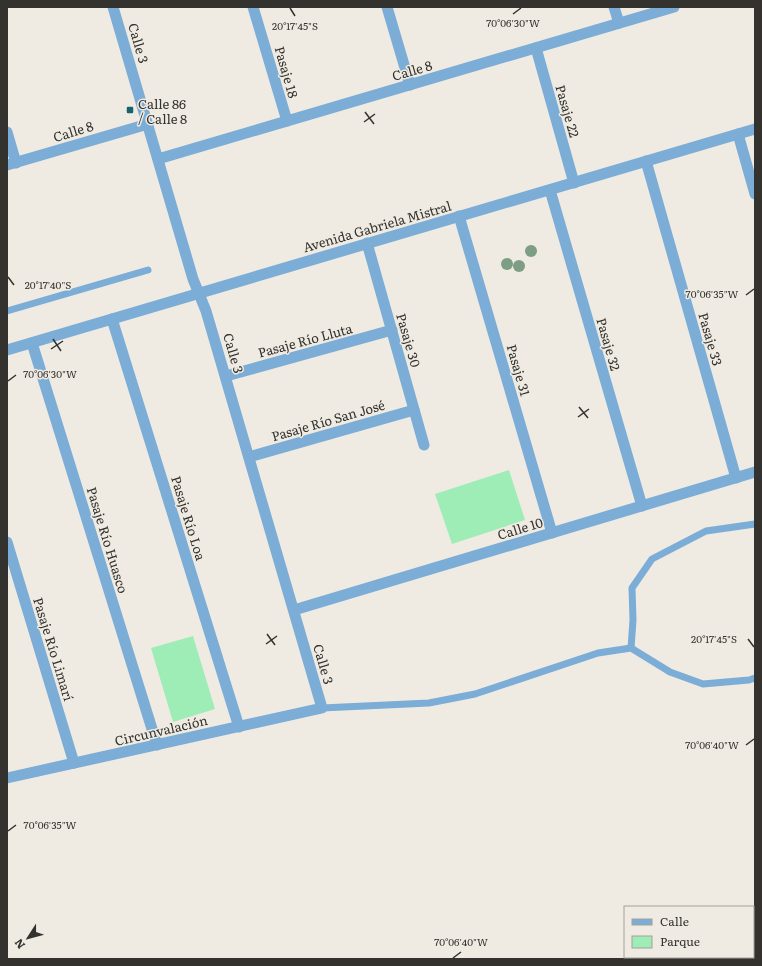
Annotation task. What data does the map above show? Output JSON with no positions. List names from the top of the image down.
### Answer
{
  "streets": {
    "street": [
      "Calle 3",
      "Calle 8",
      "Pasaje 18",
      "Pasaje 22",
      "Avenida Gabriela Mistral",
      "Pasaje 33",
      "Pasaje Río Lluta",
      "Pasaje 30",
      "Pasaje 32",
      "Pasaje 31",
      "Pasaje Río San José",
      "Pasaje Río Loa",
      "Calle 10",
      "Pasaje Río Huasco",
      "Pasaje Río Limarí",
      "Circunvalación"
    ]
  },
  "crossings": [
    ["Calle 3", "Calle 8"],
    ["Calle 3", "Avenida Gabriela Mistral"],
    ["Calle 3", "Pasaje Río Lluta"],
    ["Calle 3", "Pasaje Río San José"],
    ["Calle 3", "Calle 10"],
    ["Calle 3", "Circunvalación"],
    ["Calle 8", "Pasaje 18"],
    ["Calle 8", "Pasaje 22"],
    ["Pasaje 22", "Avenida Gabriela Mistral"],
    ["Avenida Gabriela Mistral", "Pasaje 33"],
    ["Avenida Gabriela Mistral", "Pasaje 30"],
    ["Avenida Gabriela Mistral", "Pasaje 32"],
    ["Avenida Gabriela Mistral", "Pasaje 31"],
    ["Avenida Gabriela Mistral", "Pasaje Río Loa"],
    ["Avenida Gabriela Mistral", "Pasaje Río Huasco"],
    ["Pasaje 33", "Calle 10"],
    ["Pasaje Río Lluta", "Pasaje 30"],
    ["Pasaje 30", "Pasaje Río San José"],
    ["Pasaje 32", "Calle 10"],
    ["Pasaje 31", "Calle 10"],
    ["Pasaje Río Loa", "Circunvalación"],
    ["Pasaje Río Huasco", "Circunvalación"],
    ["Pasaje Río Limarí", "Circunvalación"]
  ],
  "places": {
    "transit": ["Calle 86 / Calle 8"]
  },
  "legend": ["Calle", "Parque"],
  "north": "bottom left",
  "coordinates": [
    "70°06'30\"W",
    "20°17'45\"S",
    "20°17'40\"S",
    "70°06'35\"W",
    "70°06'40\"W"
  ]
}
